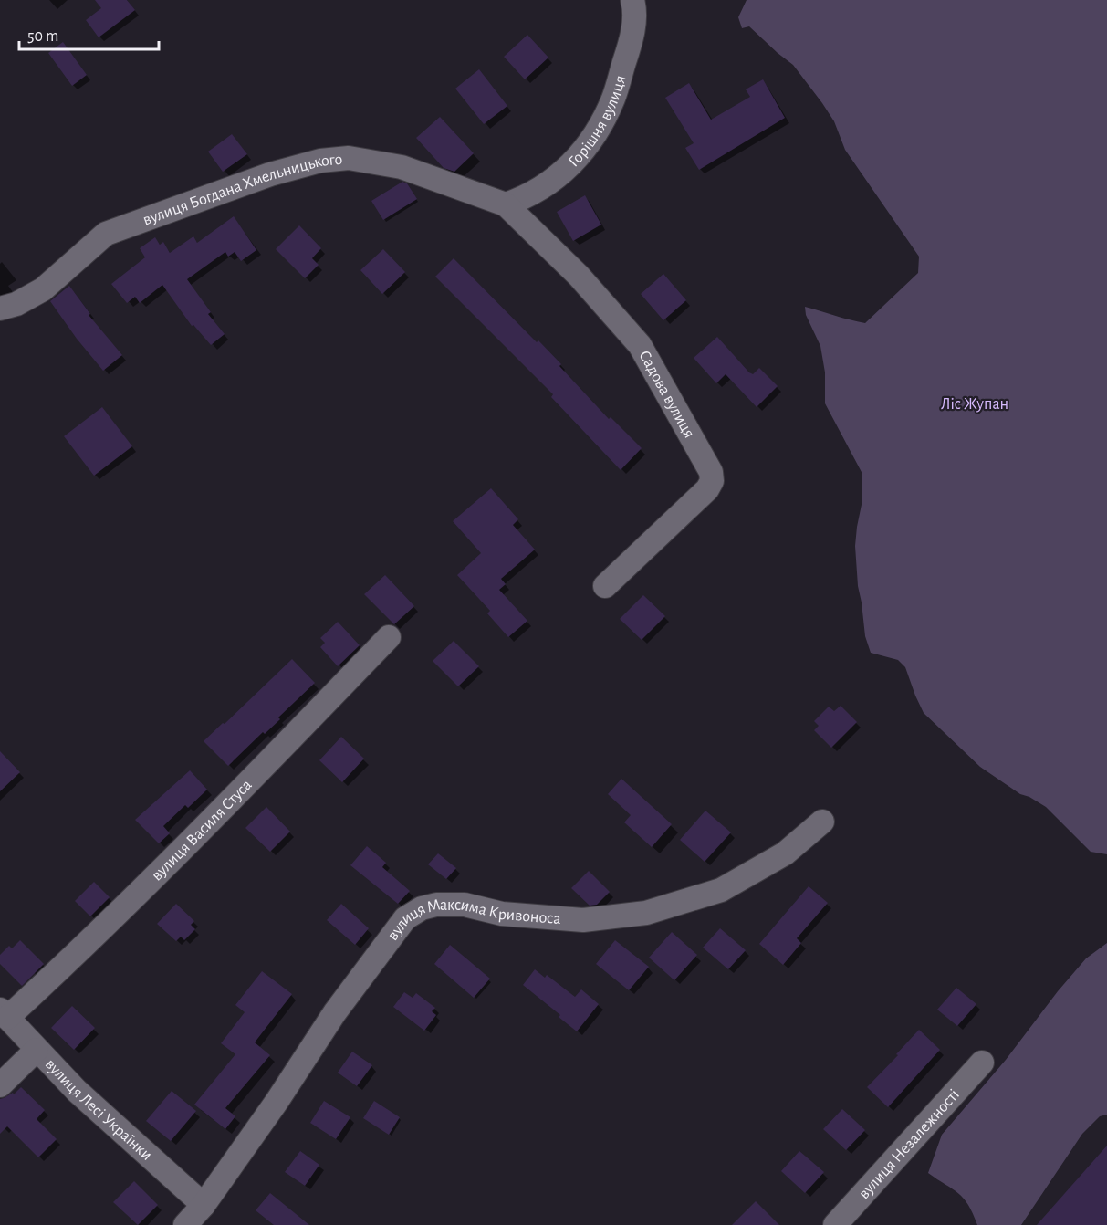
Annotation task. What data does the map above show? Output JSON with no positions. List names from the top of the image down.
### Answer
{
  "streets": {
    "street": [
      "Горішня вулиця",
      "вулиця Богдана Хмельницького",
      "Садова вулиця",
      "вулиця Василя Стуса",
      "вулиця Максима Кривоноса",
      "вулиця Лесі Українки",
      "вулиця Незалежності"
    ]
  },
  "crossings": [
    ["Горішня вулиця", "вулиця Богдана Хмельницького"],
    ["Горішня вулиця", "Садова вулиця"],
    ["вулиця Богдана Хмельницького", "Садова вулиця"],
    ["вулиця Василя Стуса", "вулиця Лесі Українки"],
    ["вулиця Максима Кривоноса", "вулиця Лесі Українки"]
  ],
  "parks": ["Ліс Жупан"],
  "scale_bar": "50 m"
}
